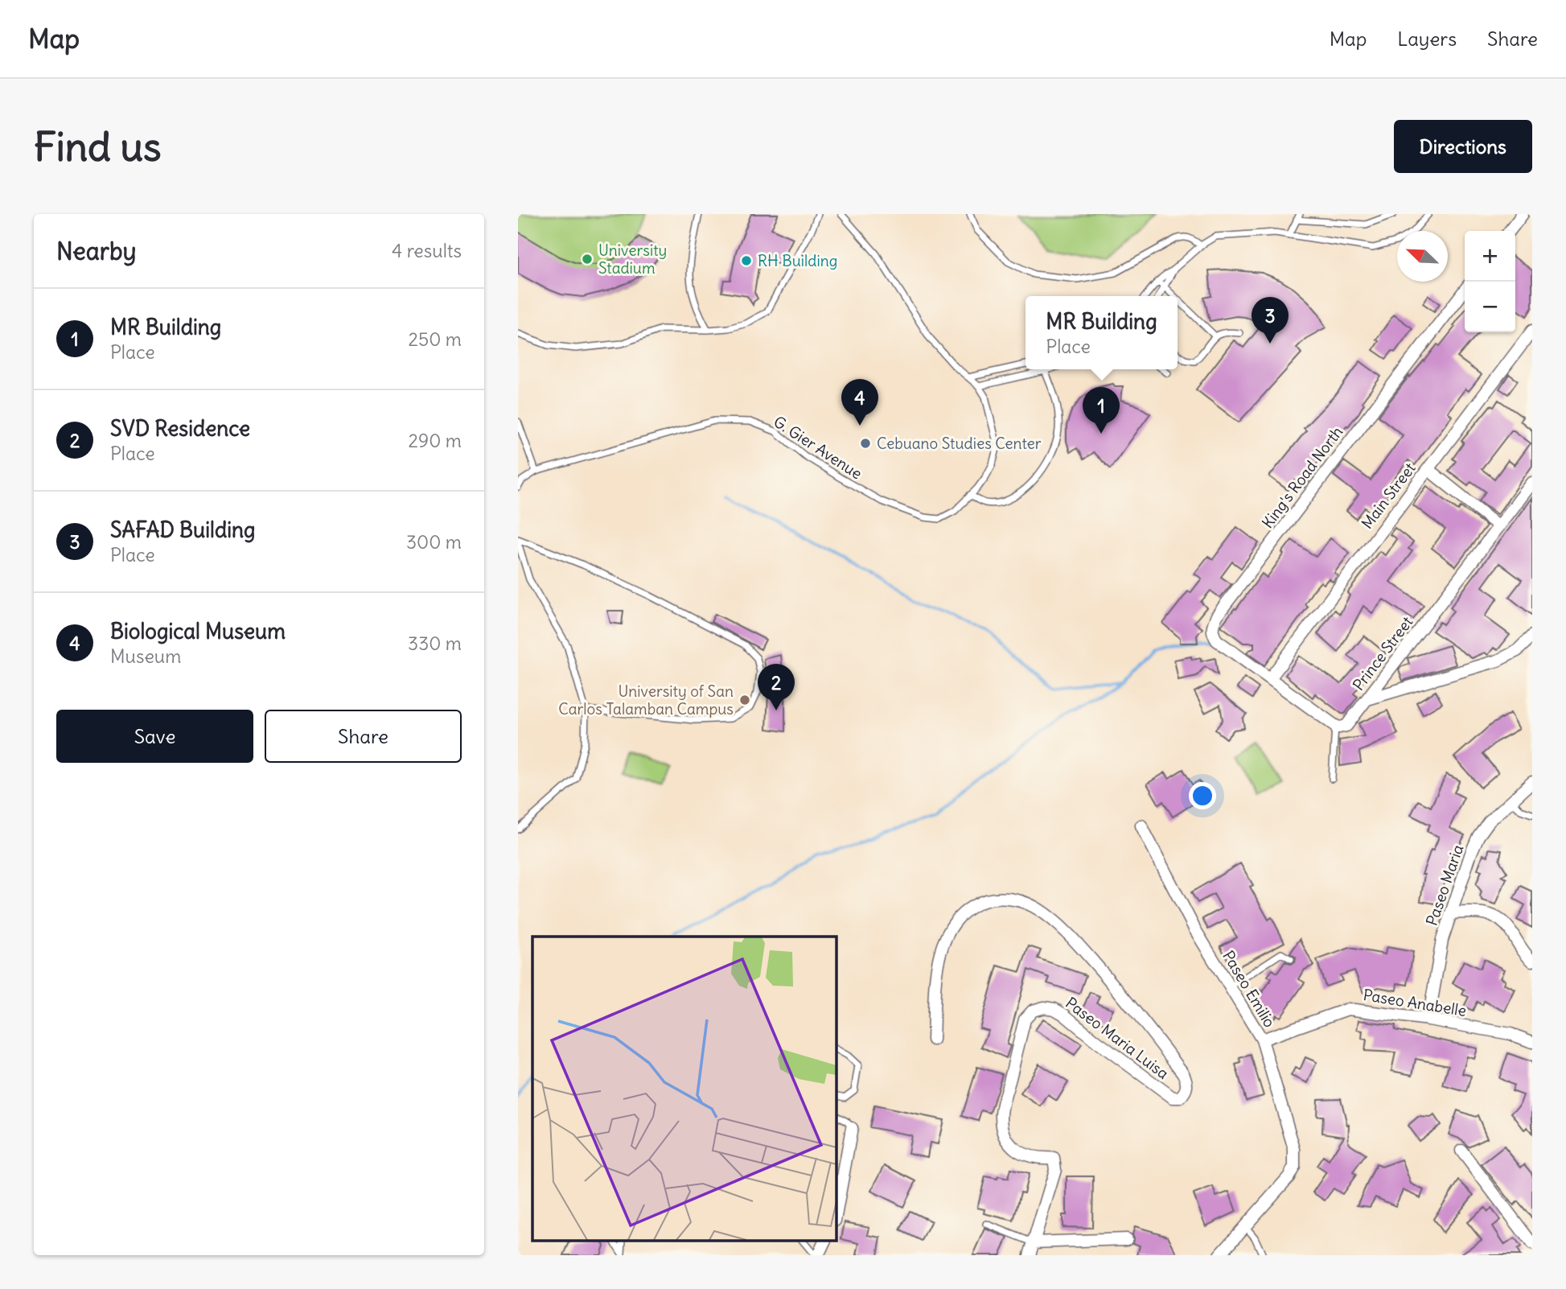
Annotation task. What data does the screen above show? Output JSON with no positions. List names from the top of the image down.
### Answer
{
  "streets": {
    "street": [
      "King's Road North",
      "Main Street",
      "Prince Street",
      "Paseo Maria",
      "Paseo Emilio",
      "Paseo Anabelle",
      "Paseo Maria Luisa"
    ],
    "lane": ["G. Gier Avenue"]
  },
  "crossings": [
    ["King's Road North", "Main Street"],
    ["Paseo Maria", "Paseo Anabelle"],
    ["Paseo Emilio", "Paseo Anabelle"]
  ],
  "places": [
    "University Stadium",
    "RH Building",
    "Cebuano Studies Center",
    "University of San Carlos Talamban Campus"
  ],
  "north": "top left",
  "page": {
    "header": "Map",
    "nav": ["Map", "Layers", "Share"],
    "buttons": [
      "Directions",
      ["Save", "Share"]
    ],
    "title": "Find us",
    "heading": ["Nearby", "4 results"],
    "map_buttons": ["+", "−"],
    "list": [
      {
        "mark": "1",
        "name": "MR Building",
        "note": "Place",
        "value": "250 m"
      },
      {
        "mark": "2",
        "name": "SVD Residence",
        "note": "Place",
        "value": "290 m"
      },
      {
        "mark": "3",
        "name": "SAFAD Building",
        "note": "Place",
        "value": "300 m"
      },
      {
        "mark": "4",
        "name": "Biological Museum",
        "note": "Museum",
        "value": "330 m"
      }
    ],
    "popup": ["MR Building", "Place"],
    "pins": [
      "3",
      "4",
      "1",
      "2"
    ]
  }
}
